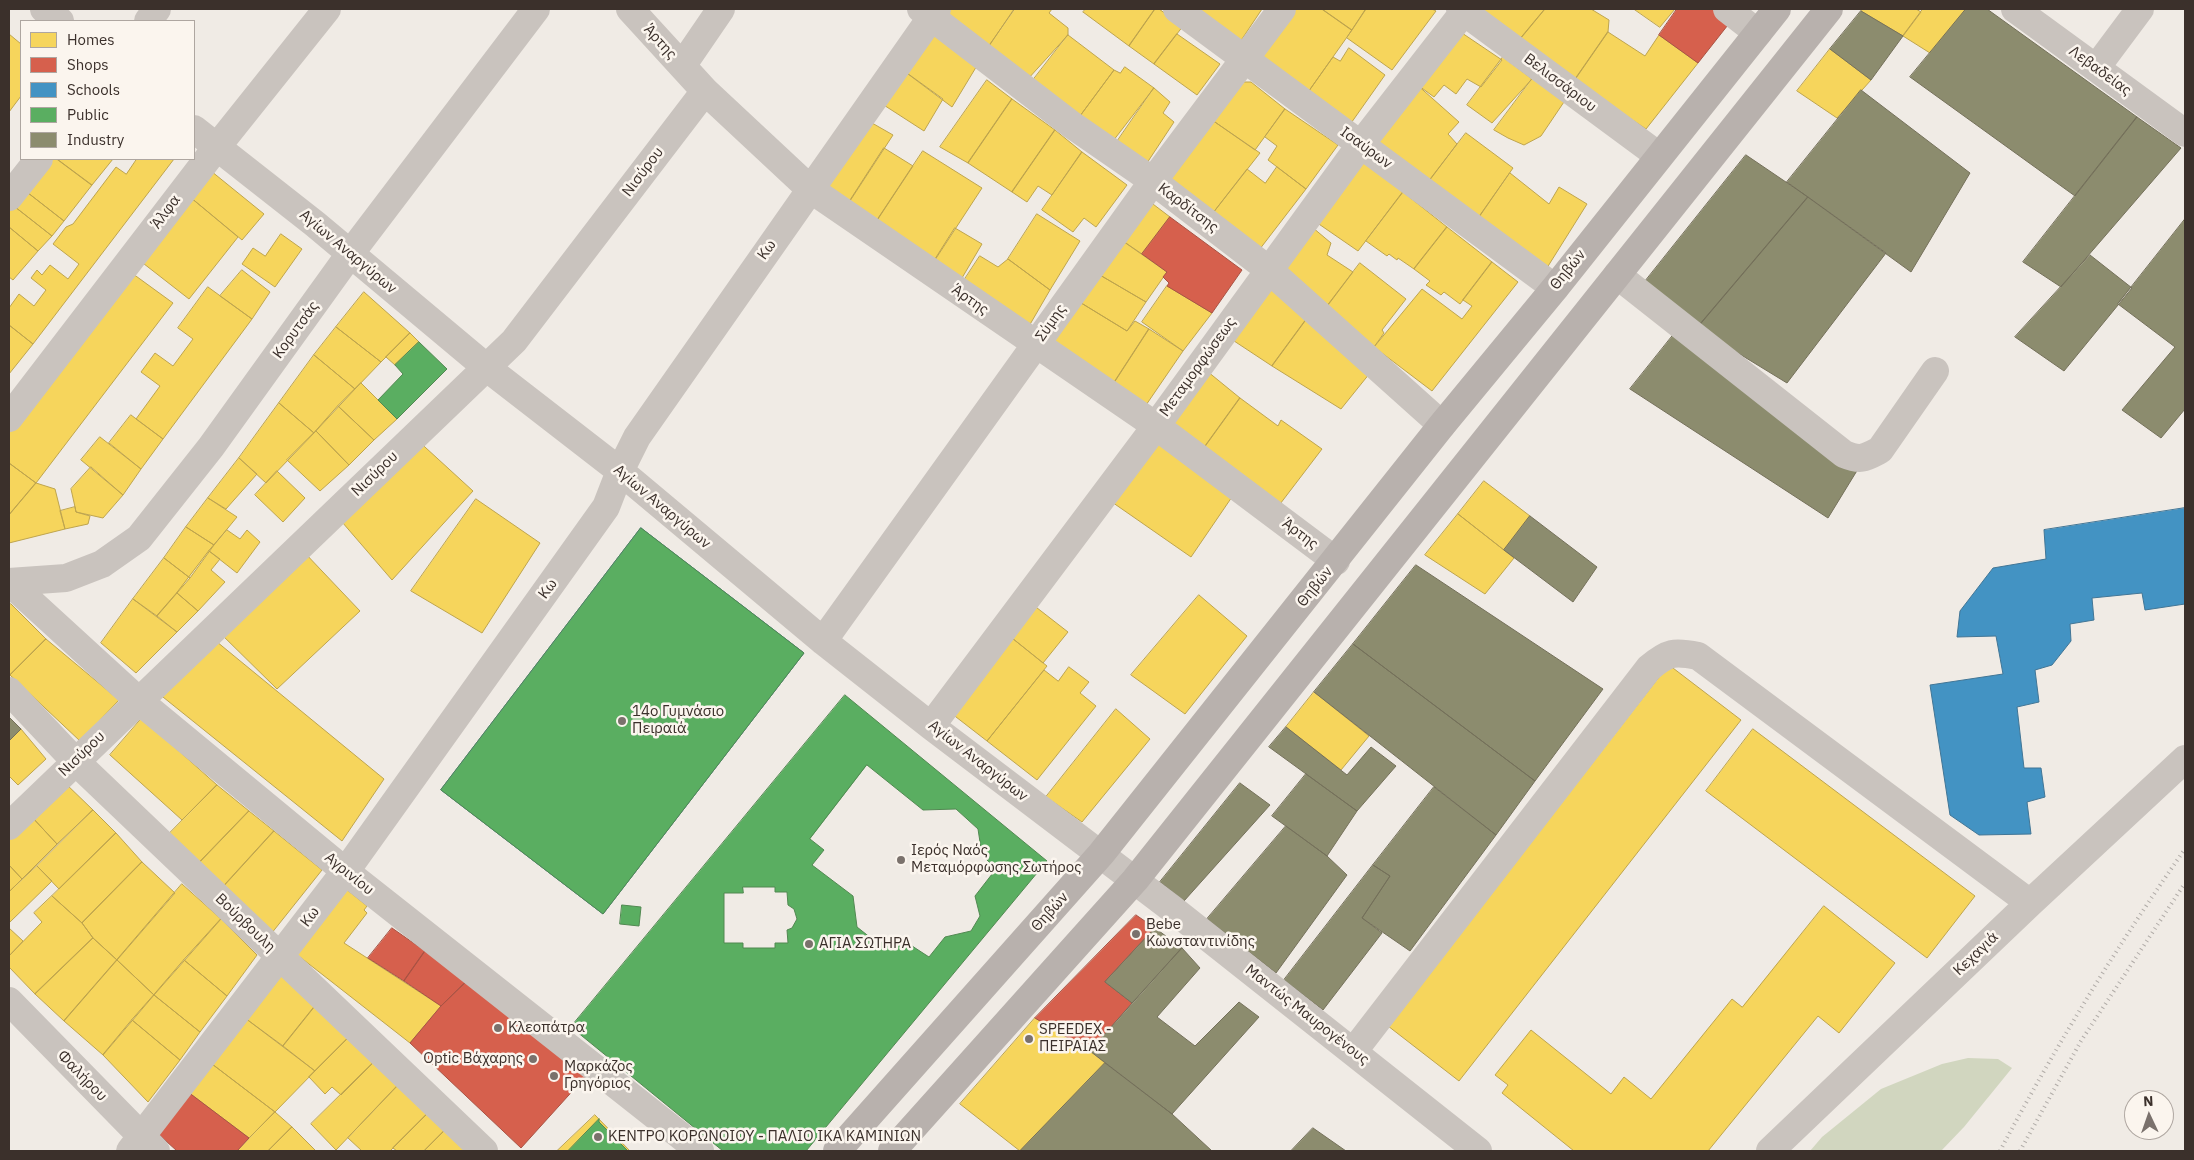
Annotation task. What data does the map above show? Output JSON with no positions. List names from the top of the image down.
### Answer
{
  "streets": {
    "main road": ["Θηβών"],
    "street": [
      "Άρτης",
      "Λεβαδείας",
      "Βελισσάριου",
      "Ισαύρων",
      "Νισύρου",
      "Καρδίτσης",
      "Άλφα",
      "Κω",
      "Αγίων Αναργύρων",
      "Σύμης",
      "Κορυτσάς",
      "Μεταμορφώσεως",
      "Αγρινίου",
      "Βούρβουλη",
      "Κεχαγιά",
      "Μαντώς Μαυρογένους",
      "Φαλήρου"
    ]
  },
  "crossings": [
    ["Άρτης", "Νισύρου"],
    ["Άρτης", "Κω"],
    ["Άρτης", "Θηβών"],
    ["Άρτης", "Σύμης"],
    ["Άρτης", "Μεταμορφώσεως"],
    ["Βελισσάριου", "Θηβών"],
    ["Βελισσάριου", "Μεταμορφώσεως"],
    ["Ισαύρων", "Θηβών"],
    ["Ισαύρων", "Σύμης"],
    ["Ισαύρων", "Μεταμορφώσεως"],
    ["Νισύρου", "Αγίων Αναργύρων"],
    ["Νισύρου", "Αγρινίου"],
    ["Νισύρου", "Βούρβουλη"],
    ["Καρδίτσης", "Κω"],
    ["Καρδίτσης", "Θηβών"],
    ["Καρδίτσης", "Σύμης"],
    ["Καρδίτσης", "Μεταμορφώσεως"],
    ["Άλφα", "Αγίων Αναργύρων"],
    ["Κω", "Αγίων Αναργύρων"],
    ["Κω", "Αγρινίου"],
    ["Κω", "Βούρβουλη"],
    ["Κω", "Φαλήρου"],
    ["Αγίων Αναργύρων", "Θηβών"],
    ["Αγίων Αναργύρων", "Σύμης"],
    ["Αγίων Αναργύρων", "Κορυτσάς"],
    ["Αγίων Αναργύρων", "Μεταμορφώσεως"],
    ["Αγίων Αναργύρων", "Μαντώς Μαυρογένους"],
    ["Κορυτσάς", "Αγρινίου"]
  ],
  "places": [
    "14ο Γυμνάσιο Πειραιά",
    "Ιερός Ναός Μεταμόρφωσης Σωτήρος",
    "Bebe Κωνσταντινίδης",
    "ΑΓΙΑ ΣΩΤΗΡΑ",
    "Κλεοπάτρα",
    "SPEEDEX - ΠΕΙΡΑΙΑΣ",
    "Optic Βάχαρης",
    "Μαρκάζος Γρηγόριος",
    "ΚΕΝΤΡΟ ΚΟΡΩΝΟΙΟΥ - ΠΑΛΙΟ ΙΚΑ ΚΑΜΙΝΙΩΝ"
  ],
  "legend": [
    "Homes",
    "Shops",
    "Schools",
    "Public",
    "Industry"
  ],
  "north": "top"
}
